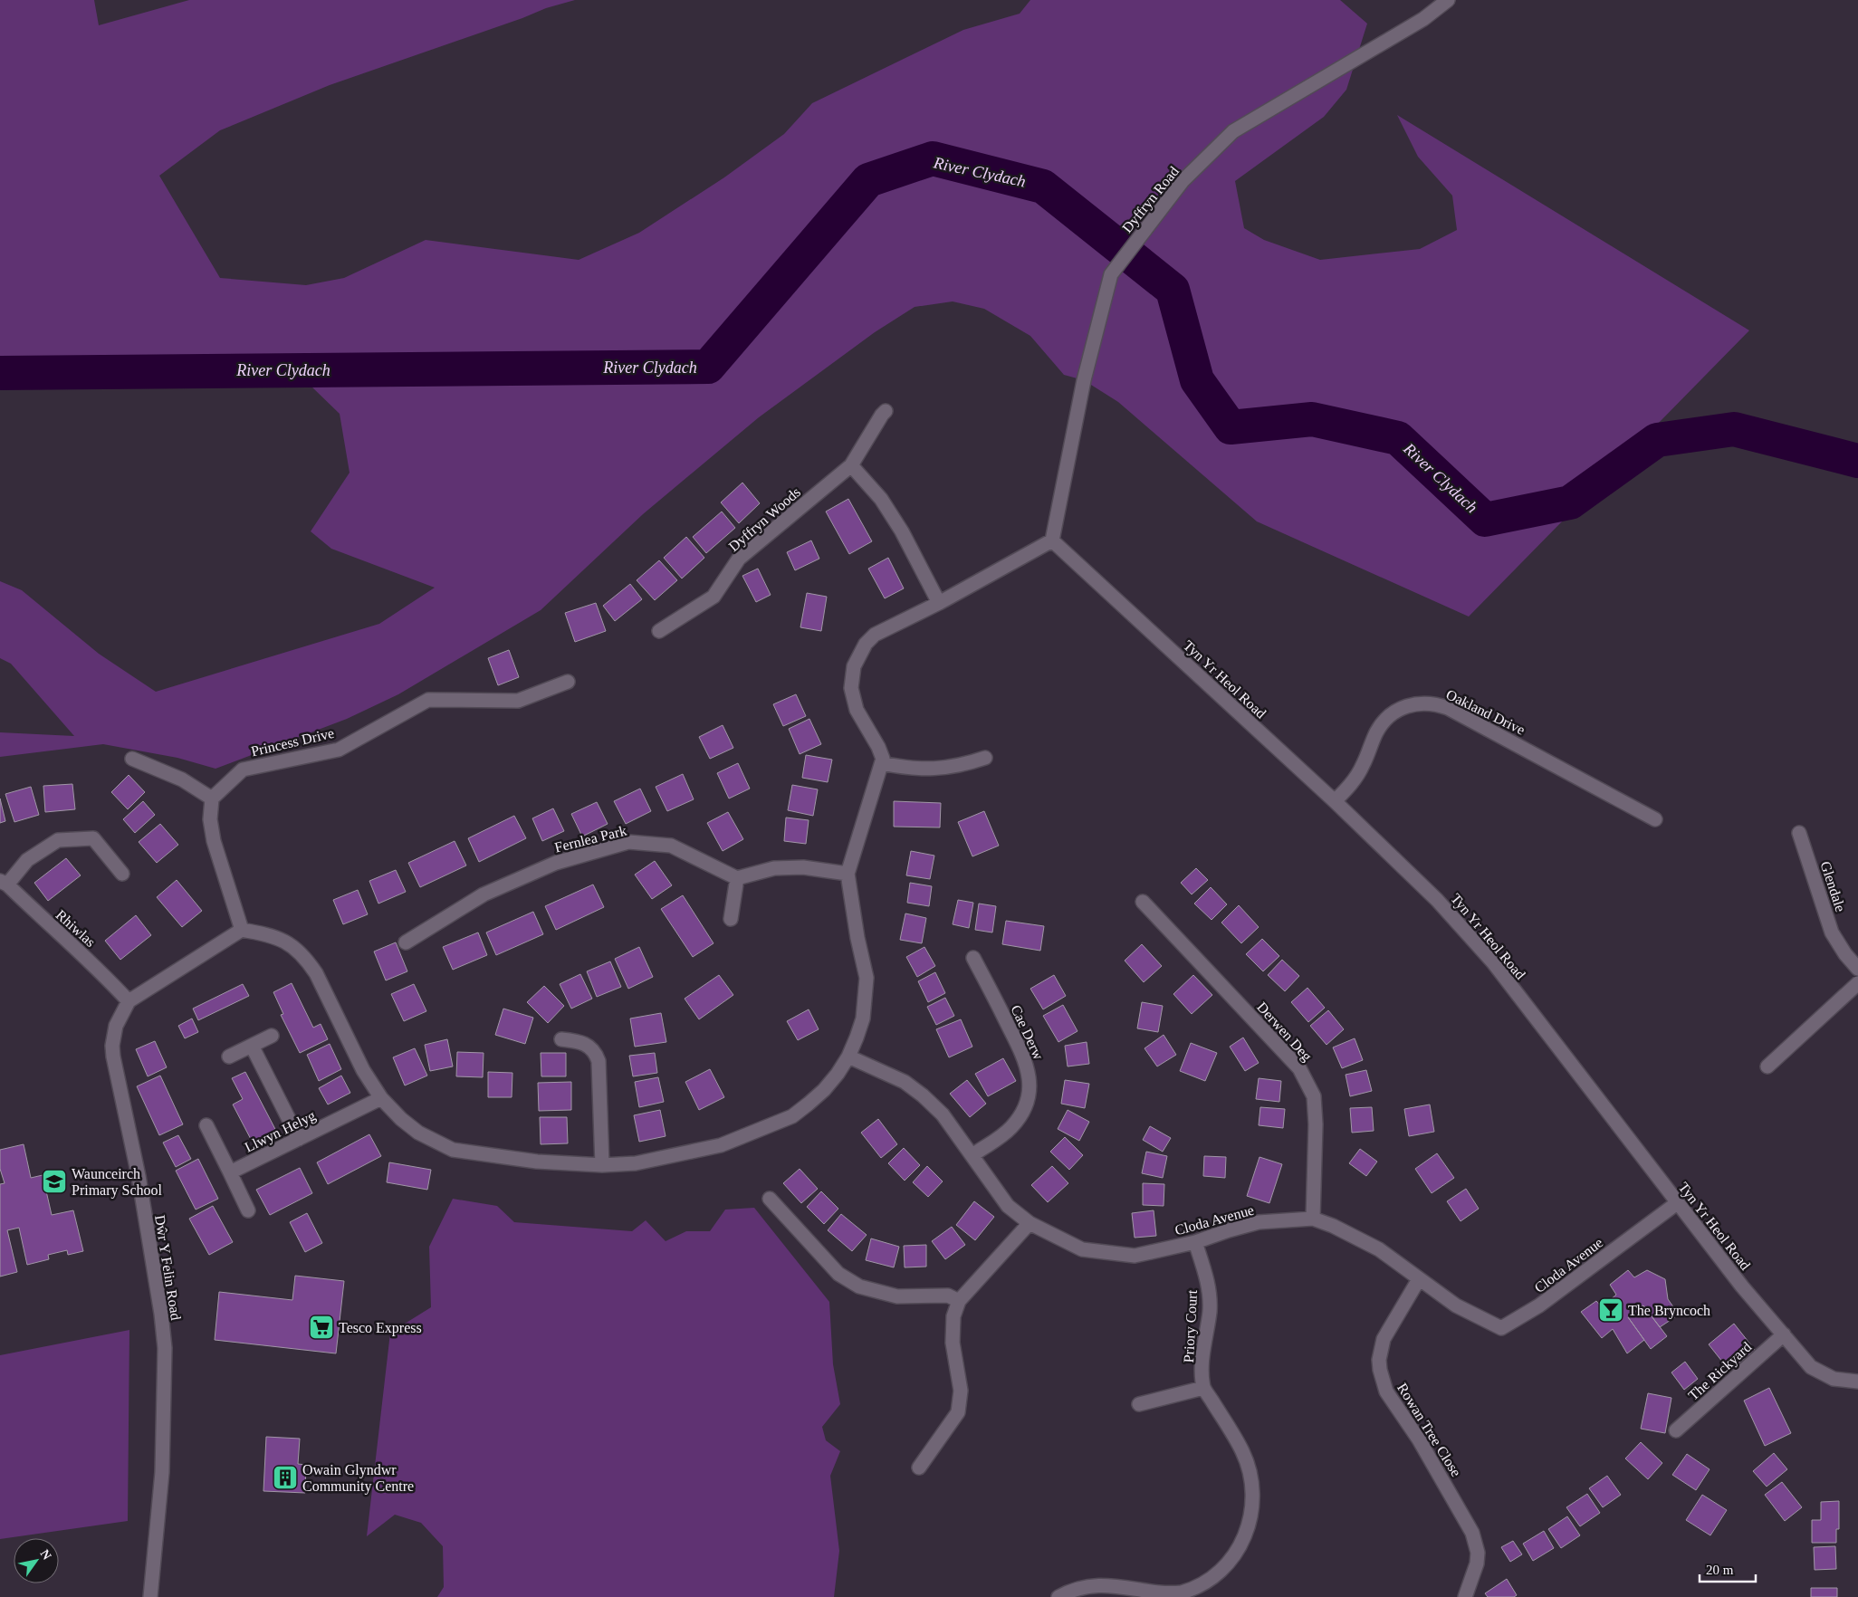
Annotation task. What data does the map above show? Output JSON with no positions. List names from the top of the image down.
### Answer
{
  "streets": {
    "street": [
      "Dyffryn Road",
      "Dyffryn Woods",
      "Tyn Yr Heol Road",
      "Oakland Drive",
      "Princess Drive",
      "Fernlea Park",
      "Glendale",
      "Rhiwlas",
      "Derwen Deg",
      "Cae Derw",
      "Llwyn Helyg",
      "Cloda Avenue",
      "Dŵr Y Felin Road",
      "Priory Court",
      "The Rickyard",
      "Rowan Tree Close"
    ]
  },
  "crossings": [
    ["Dyffryn Road", "Tyn Yr Heol Road"],
    ["Tyn Yr Heol Road", "Oakland Drive"],
    ["Tyn Yr Heol Road", "Cloda Avenue"],
    ["Tyn Yr Heol Road", "The Rickyard"],
    ["Rhiwlas", "Dŵr Y Felin Road"],
    ["Derwen Deg", "Cloda Avenue"],
    ["Cae Derw", "Cloda Avenue"],
    ["Cloda Avenue", "Priory Court"],
    ["Cloda Avenue", "Rowan Tree Close"]
  ],
  "water": ["River Clydach"],
  "places": {
    "school or university": ["Waunceirch Primary School"],
    "bar": ["The Bryncoch"],
    "supermarket": ["Tesco Express"],
    "building": ["Owain Glyndwr Community Centre"]
  },
  "scale_bar": "20 m",
  "north": "top right"
}
